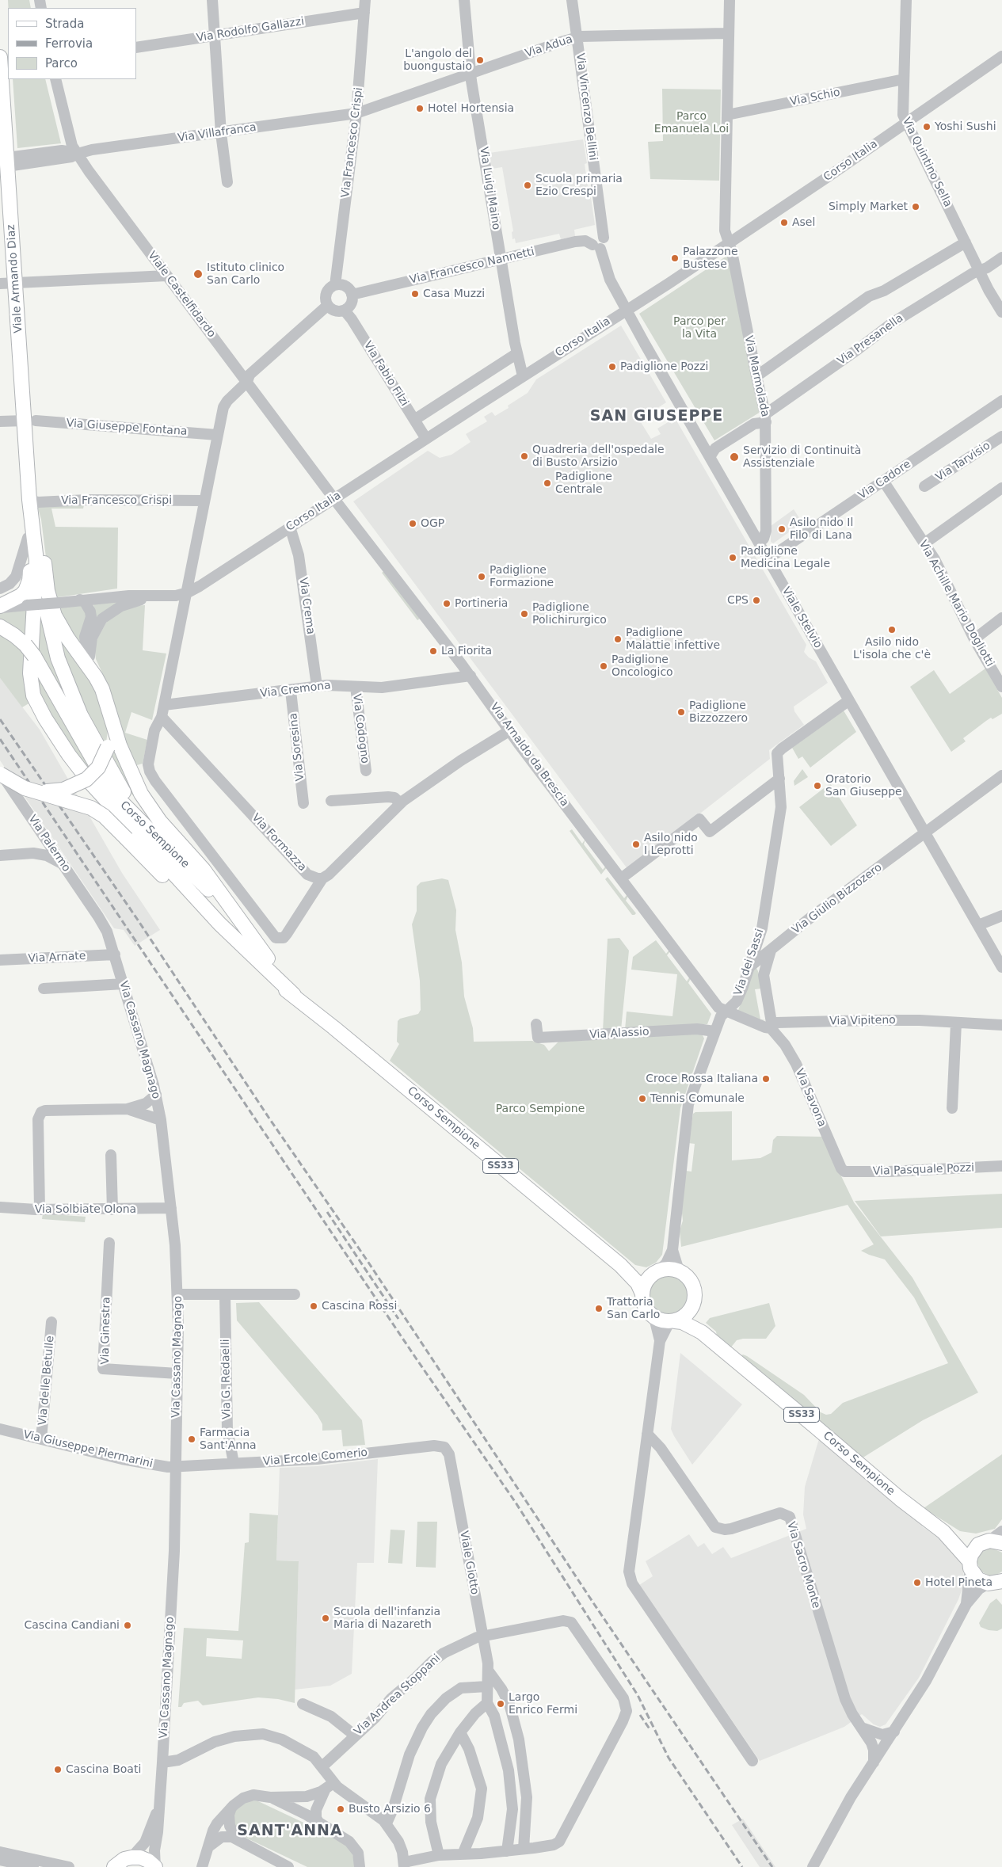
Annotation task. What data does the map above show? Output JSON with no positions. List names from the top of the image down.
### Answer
{
  "streets": {
    "main road": [
      "Viale Armando Diaz",
      "Corso Sempione",
      "Via Cassano Magnago",
      "SS33"
    ],
    "street": [
      "Via Rodolfo Gallazzi",
      "Via Adua",
      "Via Schio",
      "Via Vincenzo Bellini",
      "Via Villafranca",
      "Via Francesco Crispi",
      "Corso Italia",
      "Via Quintino Sella",
      "Via Luigi Maino",
      "Via Francesco Nannetti",
      "Viale Castelfidardo",
      "Via Presanella",
      "Via Fabio Filzi",
      "Via Marmolada",
      "Via Giuseppe Fontana",
      "Via Tarvisio",
      "Via Cadore",
      "Via Achille Mario Dogliotti",
      "Via Crema",
      "Viale Stelvio",
      "Via Cremona",
      "Via Codogno",
      "Via Soresina",
      "Via Arnaldo da Brescia",
      "Via Formazza",
      "Via Palermo",
      "Via Giulio Bizzozero",
      "Via Arnate",
      "Via dei Sassi",
      "Via Vipiteno",
      "Via Alassio",
      "Via Savona",
      "Via Pasquale Pozzi",
      "Via Solbiate Olona",
      "Via Ginestra",
      "Via G. Redaelli",
      "Via delle Betulle",
      "Via Giuseppe Piermarini",
      "Via Ercole Comerio",
      "Viale Giotto",
      "Via Sacro Monte",
      "Via Andrea Stoppani"
    ]
  },
  "crossings": [
    ["Via Rodolfo Gallazzi", "Via Francesco Crispi"],
    ["Via Adua", "Via Vincenzo Bellini"],
    ["Via Adua", "Via Villafranca"],
    ["Via Adua", "Via Francesco Crispi"],
    ["Via Adua", "Via Luigi Maino"],
    ["Via Adua", "Via Marmolada"],
    ["Via Schio", "Via Quintino Sella"],
    ["Via Schio", "Via Marmolada"],
    ["Via Vincenzo Bellini", "Via Francesco Nannetti"],
    ["Via Vincenzo Bellini", "Viale Stelvio"],
    ["Via Villafranca", "Via Francesco Crispi"],
    ["Via Villafranca", "Viale Armando Diaz"],
    ["Via Villafranca", "Viale Castelfidardo"],
    ["Via Francesco Crispi", "Via Francesco Nannetti"],
    ["Via Francesco Crispi", "Viale Armando Diaz"],
    ["Via Francesco Crispi", "Via Fabio Filzi"],
    ["Corso Italia", "Via Quintino Sella"],
    ["Corso Italia", "Via Luigi Maino"],
    ["Corso Italia", "Viale Castelfidardo"],
    ["Corso Italia", "Via Fabio Filzi"],
    ["Corso Italia", "Via Marmolada"],
    ["Corso Italia", "Via Crema"],
    ["Corso Italia", "Viale Stelvio"],
    ["Corso Italia", "Via Arnaldo da Brescia"],
    ["Via Quintino Sella", "Via Presanella"],
    ["Via Luigi Maino", "Via Francesco Nannetti"],
    ["Via Francesco Nannetti", "Via Fabio Filzi"],
    ["Via Francesco Nannetti", "Viale Stelvio"],
    ["Viale Armando Diaz", "Via Giuseppe Fontana"],
    ["Viale Castelfidardo", "Via Arnaldo da Brescia"],
    ["Via Presanella", "Via Marmolada"],
    ["Via Presanella", "Viale Stelvio"],
    ["Via Marmolada", "Viale Stelvio"],
    ["Via Cadore", "Via Achille Mario Dogliotti"],
    ["Via Cadore", "Viale Stelvio"],
    ["Via Crema", "Via Cremona"],
    ["Viale Stelvio", "Via Giulio Bizzozero"],
    ["Viale Stelvio", "Via dei Sassi"],
    ["Via Cremona", "Via Codogno"],
    ["Via Cremona", "Via Soresina"],
    ["Via Cremona", "Via Arnaldo da Brescia"],
    ["Via Arnaldo da Brescia", "Via dei Sassi"],
    ["Corso Sempione", "Via Palermo"],
    ["Corso Sempione", "SS33"],
    ["Via Palermo", "Via Cassano Magnago"],
    ["Via Giulio Bizzozero", "Via dei Sassi"],
    ["Via Arnate", "Via Cassano Magnago"],
    ["Via dei Sassi", "Via Alassio"],
    ["Via dei Sassi", "SS33"],
    ["Via Vipiteno", "Via Savona"],
    ["Via Cassano Magnago", "Via Solbiate Olona"],
    ["Via Cassano Magnago", "Via Ginestra"],
    ["Via Cassano Magnago", "Via Giuseppe Piermarini"],
    ["Via Cassano Magnago", "Via Ercole Comerio"],
    ["Via Savona", "Via Pasquale Pozzi"],
    ["Via G. Redaelli", "Via Ercole Comerio"],
    ["Via delle Betulle", "Via Giuseppe Piermarini"],
    ["Via Giuseppe Piermarini", "Via Ercole Comerio"],
    ["Via Ercole Comerio", "Viale Giotto"],
    ["Viale Giotto", "Via Andrea Stoppani"]
  ],
  "districts": ["SAN GIUSEPPE", "SANT'ANNA"],
  "parks": ["Parco Emanuela Loi", "Parco per la Vita", "Parco Sempione"],
  "places": [
    "L'angolo del buongustaio",
    "Hotel Hortensia",
    "Yoshi Sushi",
    "Scuola primaria Ezio Crespi",
    "Simply Market",
    "Asel",
    "Palazzone Bustese",
    "Istituto clinico San Carlo",
    "Casa Muzzi",
    "Padiglione Pozzi",
    "Quadreria dell'ospedale di Busto Arsizio",
    "Servizio di Continuità Assistenziale",
    "Padiglione Centrale",
    "OGP",
    "Asilo nido Il Filo di Lana",
    "Padiglione Medicina Legale",
    "Padiglione Formazione",
    "CPS",
    "Portineria",
    "Padiglione Polichirurgico",
    "Asilo nido L'isola che c'è",
    "Padiglione Malattie infettive",
    "La Fiorita",
    "Padiglione Oncologico",
    "Padiglione Bizzozzero",
    "Oratorio San Giuseppe",
    "Asilo nido I Leprotti",
    "Croce Rossa Italiana",
    "Tennis Comunale",
    "Cascina Rossi",
    "Trattoria San Carlo",
    "Farmacia Sant'Anna",
    "Hotel Pineta",
    "Scuola dell'infanzia Maria di Nazareth",
    "Cascina Candiani",
    "Largo Enrico Fermi",
    "Cascina Boati",
    "Busto Arsizio 6"
  ],
  "legend": ["Strada", "Ferrovia", "Parco"]
}
